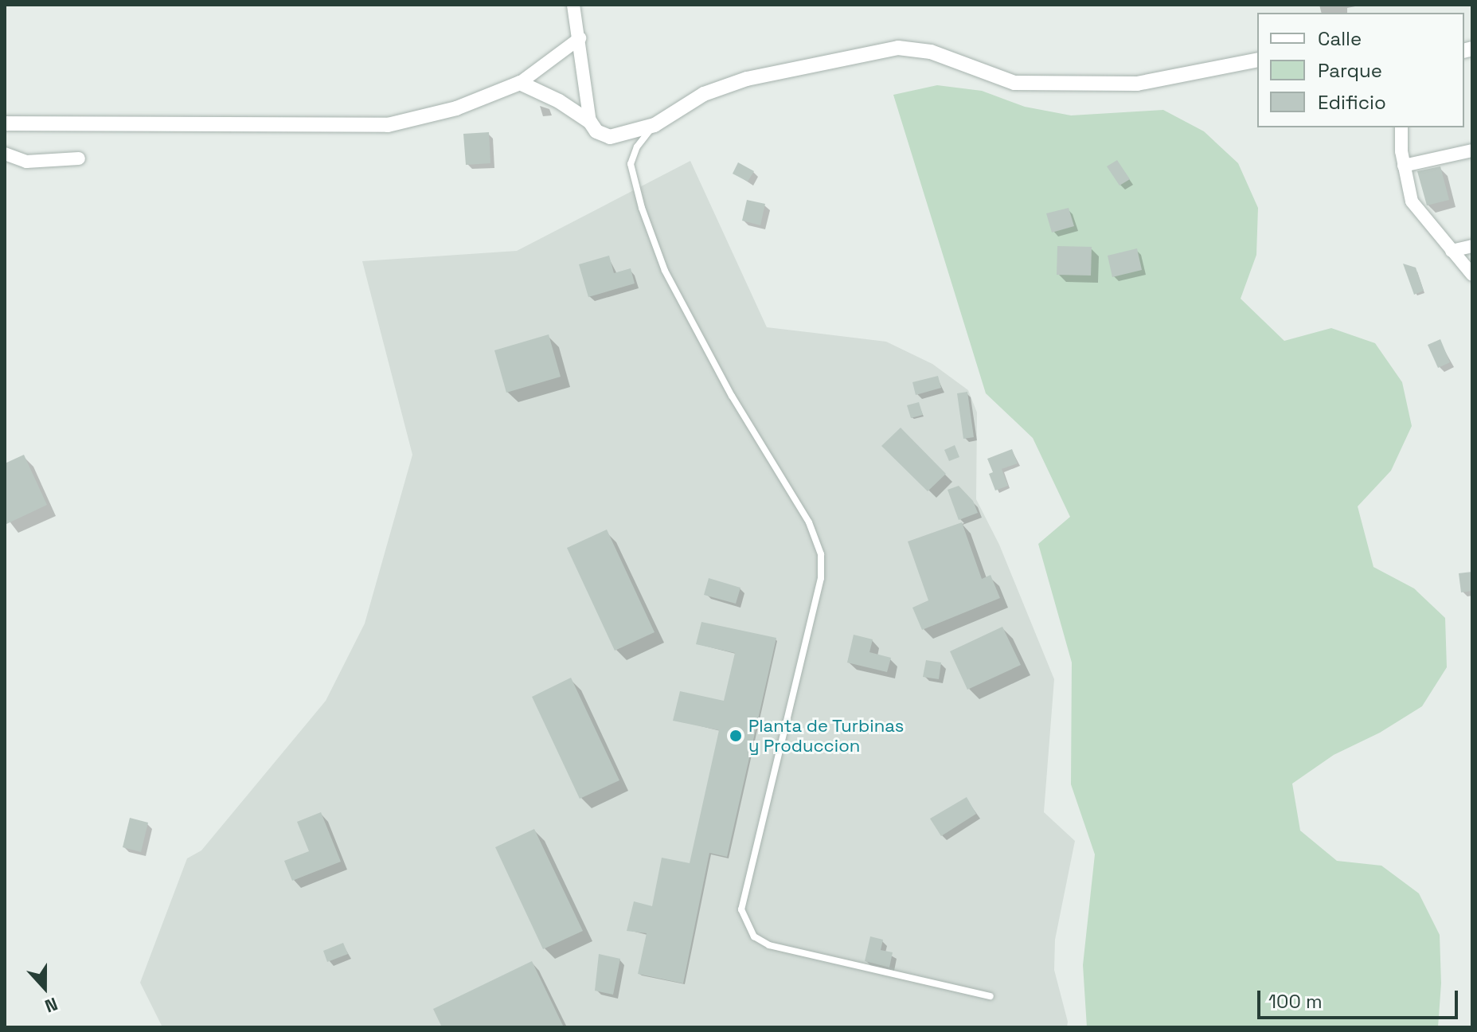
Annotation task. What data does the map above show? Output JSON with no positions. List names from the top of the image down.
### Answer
{
  "places": ["Planta de Turbinas y Produccion"],
  "legend": ["Calle", "Parque", "Edificio"],
  "scale_bar": "100 m",
  "north": "bottom"
}
